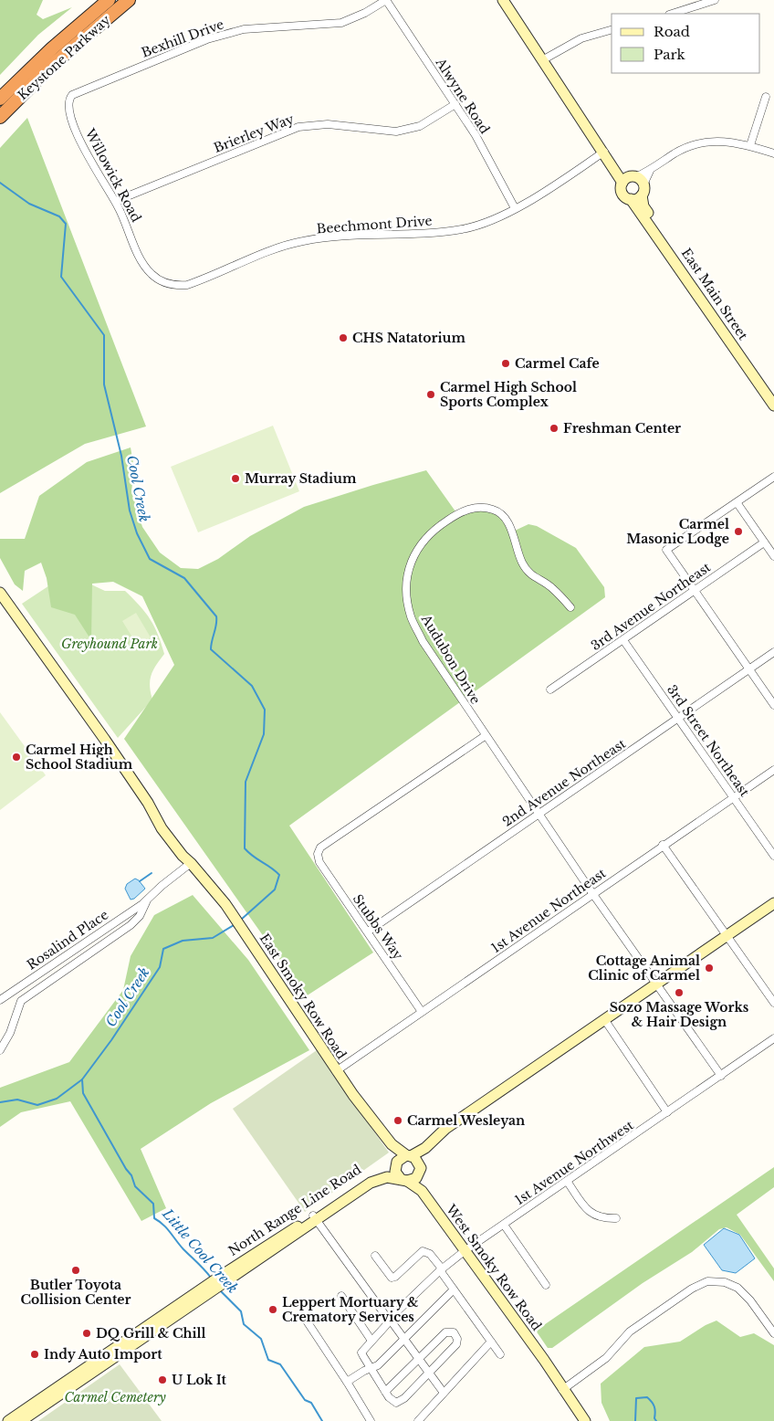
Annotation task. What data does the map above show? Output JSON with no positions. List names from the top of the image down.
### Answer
{
  "streets": {
    "highway": ["Keystone Parkway"],
    "main road": [
      "East Main Street",
      "East Smoky Row Road",
      "North Range Line Road",
      "West Smoky Row Road"
    ],
    "street": [
      "Bexhill Drive",
      "Alwyne Road",
      "Brierley Way",
      "Willowick Road",
      "Beechmont Drive",
      "3rd Avenue Northeast",
      "Audubon Drive",
      "3rd Street Northeast",
      "2nd Avenue Northeast",
      "1st Avenue Northeast",
      "Stubbs Way",
      "Rosalind Place",
      "1st Avenue Northwest"
    ]
  },
  "crossings": [
    ["Bexhill Drive", "Alwyne Road"],
    ["Bexhill Drive", "Willowick Road"],
    ["Alwyne Road", "Brierley Way"],
    ["Alwyne Road", "Beechmont Drive"],
    ["Brierley Way", "Willowick Road"],
    ["Willowick Road", "Beechmont Drive"],
    ["3rd Avenue Northeast", "3rd Street Northeast"],
    ["Audubon Drive", "2nd Avenue Northeast"],
    ["Audubon Drive", "1st Avenue Northeast"],
    ["Audubon Drive", "Stubbs Way"],
    ["Audubon Drive", "1st Avenue Northwest"],
    ["Audubon Drive", "North Range Line Road"],
    ["3rd Street Northeast", "2nd Avenue Northeast"],
    ["3rd Street Northeast", "1st Avenue Northeast"],
    ["2nd Avenue Northeast", "Stubbs Way"],
    ["1st Avenue Northeast", "Stubbs Way"],
    ["1st Avenue Northeast", "East Smoky Row Road"],
    ["Rosalind Place", "East Smoky Row Road"],
    ["East Smoky Row Road", "North Range Line Road"],
    ["East Smoky Row Road", "West Smoky Row Road"],
    ["1st Avenue Northwest", "West Smoky Row Road"],
    ["North Range Line Road", "West Smoky Row Road"]
  ],
  "water": ["Cool Creek", "Little Cool Creek"],
  "parks": ["Greyhound Park", "Carmel Cemetery"],
  "places": [
    "CHS Natatorium",
    "Carmel Cafe",
    "Carmel High School Sports Complex",
    "Freshman Center",
    "Murray Stadium",
    "Carmel Masonic Lodge",
    "Carmel High School Stadium",
    "Cottage Animal Clinic of Carmel",
    "Sozo Massage Works & Hair Design",
    "Carmel Wesleyan",
    "Butler Toyota Collision Center",
    "Leppert Mortuary & Crematory Services",
    "DQ Grill & Chill",
    "Indy Auto Import",
    "U Lok It"
  ],
  "legend": ["Road", "Park"]
}
